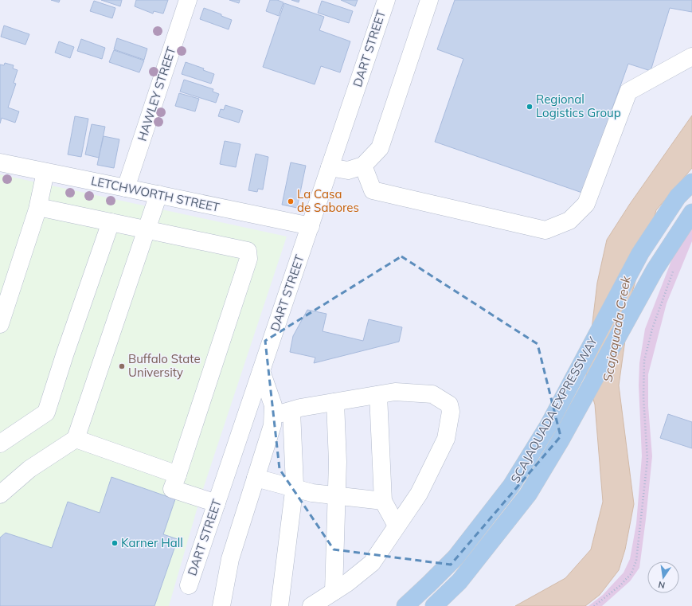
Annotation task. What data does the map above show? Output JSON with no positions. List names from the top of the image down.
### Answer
{
  "streets": {
    "highway": ["SCAJAQUADA EXPRESSWAY"],
    "street": ["DART STREET", "HAWLEY STREET", "LETCHWORTH STREET"]
  },
  "crossings": [
    ["DART STREET", "LETCHWORTH STREET"],
    ["HAWLEY STREET", "LETCHWORTH STREET"]
  ],
  "water": ["Scajaquada Creek"],
  "places": [
    "Regional Logistics Group",
    "La Casa de Sabores",
    "Buffalo State University",
    "Karner Hall"
  ],
  "north": "bottom"
}
